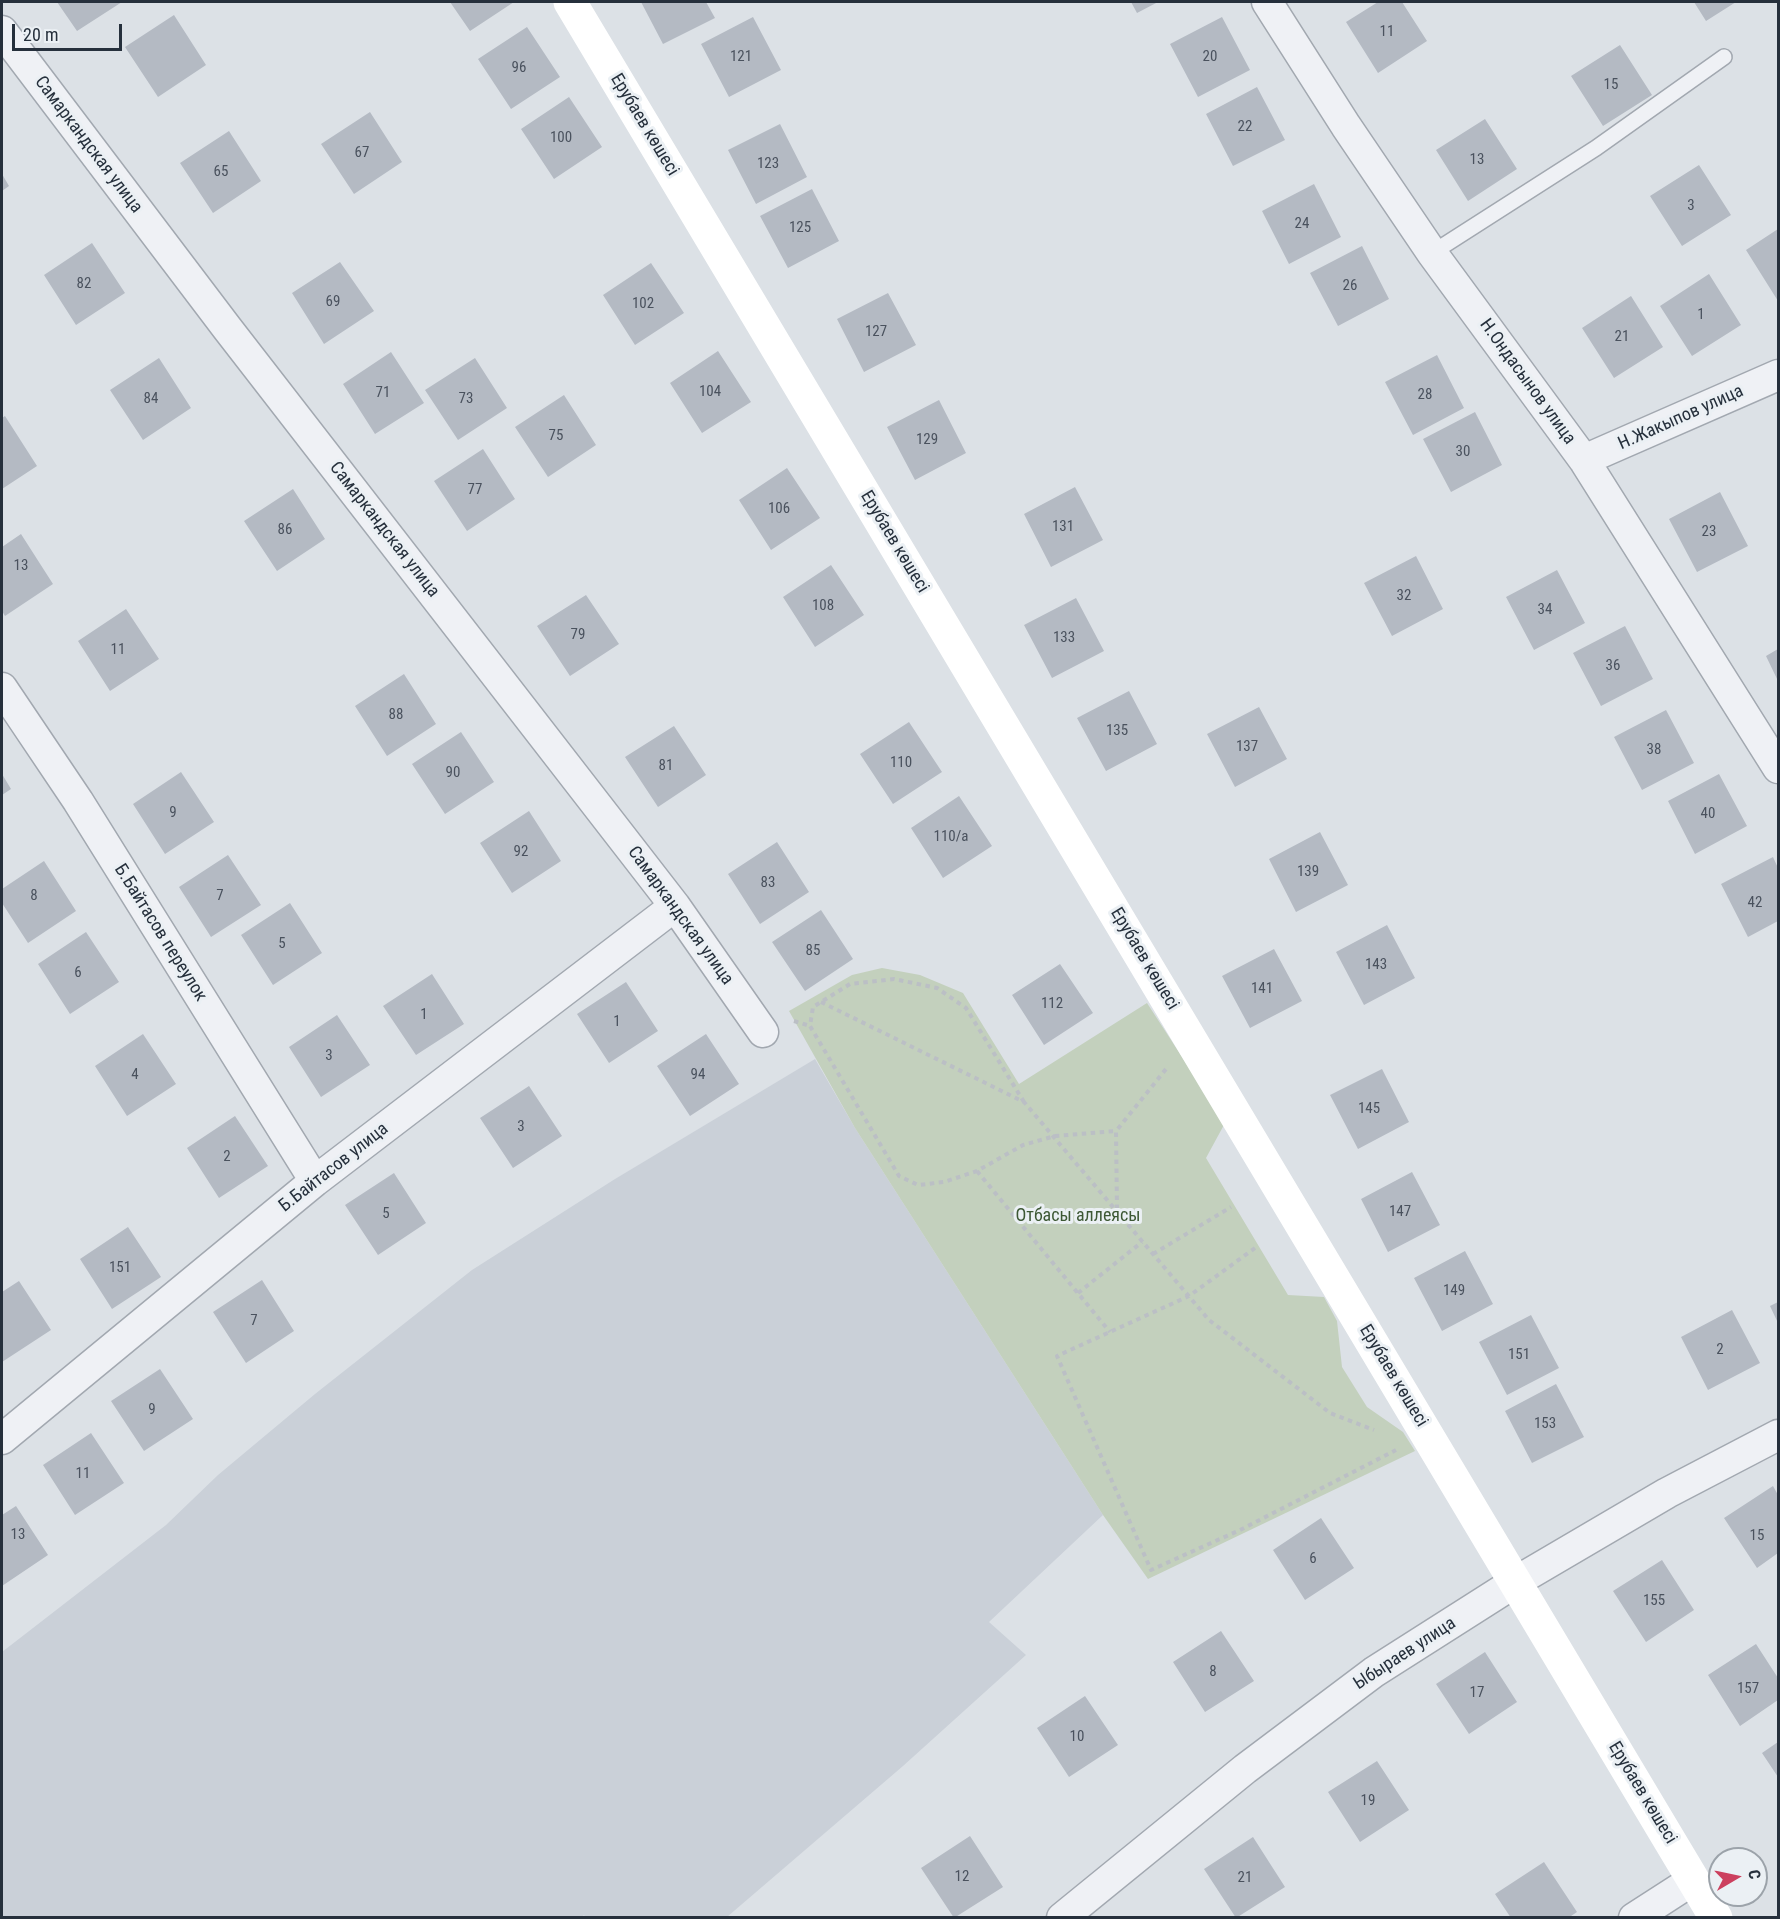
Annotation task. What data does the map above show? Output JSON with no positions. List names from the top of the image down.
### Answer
{
  "streets": {
    "main road": ["Ерубаев көшесі"],
    "street": [
      "Самаркандская улица",
      "Н.Ондасынов улица",
      "Н.Жакыпов улица",
      "Б.Байтасов переулок",
      "Б.Байтасов улица",
      "Ыбыраев улица"
    ]
  },
  "crossings": [
    ["Ерубаев көшесі", "Ыбыраев улица"],
    ["Самаркандская улица", "Б.Байтасов улица"],
    ["Н.Ондасынов улица", "Н.Жакыпов улица"],
    ["Б.Байтасов переулок", "Б.Байтасов улица"]
  ],
  "parks": ["Отбасы аллеясы"],
  "house_numbers": [
    "11",
    "121",
    "20",
    "96",
    "15",
    "22",
    "100",
    "67",
    "13",
    "123",
    "65",
    "3",
    "24",
    "125",
    "82",
    "26",
    "69",
    "102",
    "1",
    "127",
    "21",
    "104",
    "71",
    "28",
    "84",
    "73",
    "75",
    "129",
    "30",
    "77",
    "106",
    "131",
    "86",
    "23",
    "13",
    "32",
    "108",
    "34",
    "79",
    "133",
    "11",
    "36",
    "88",
    "135",
    "137",
    "38",
    "110",
    "81",
    "90",
    "9",
    "40",
    "110/а",
    "92",
    "139",
    "83",
    "8",
    "7",
    "42",
    "5",
    "85",
    "143",
    "6",
    "141",
    "112",
    "1",
    "1",
    "3",
    "4",
    "94",
    "145",
    "3",
    "2",
    "147",
    "5",
    "151",
    "149",
    "7",
    "2",
    "151",
    "9",
    "153",
    "11",
    "13",
    "15",
    "6",
    "155",
    "8",
    "157",
    "17",
    "10",
    "19",
    "12",
    "21"
  ],
  "scale_bar": "20 m",
  "north": "right"
}
